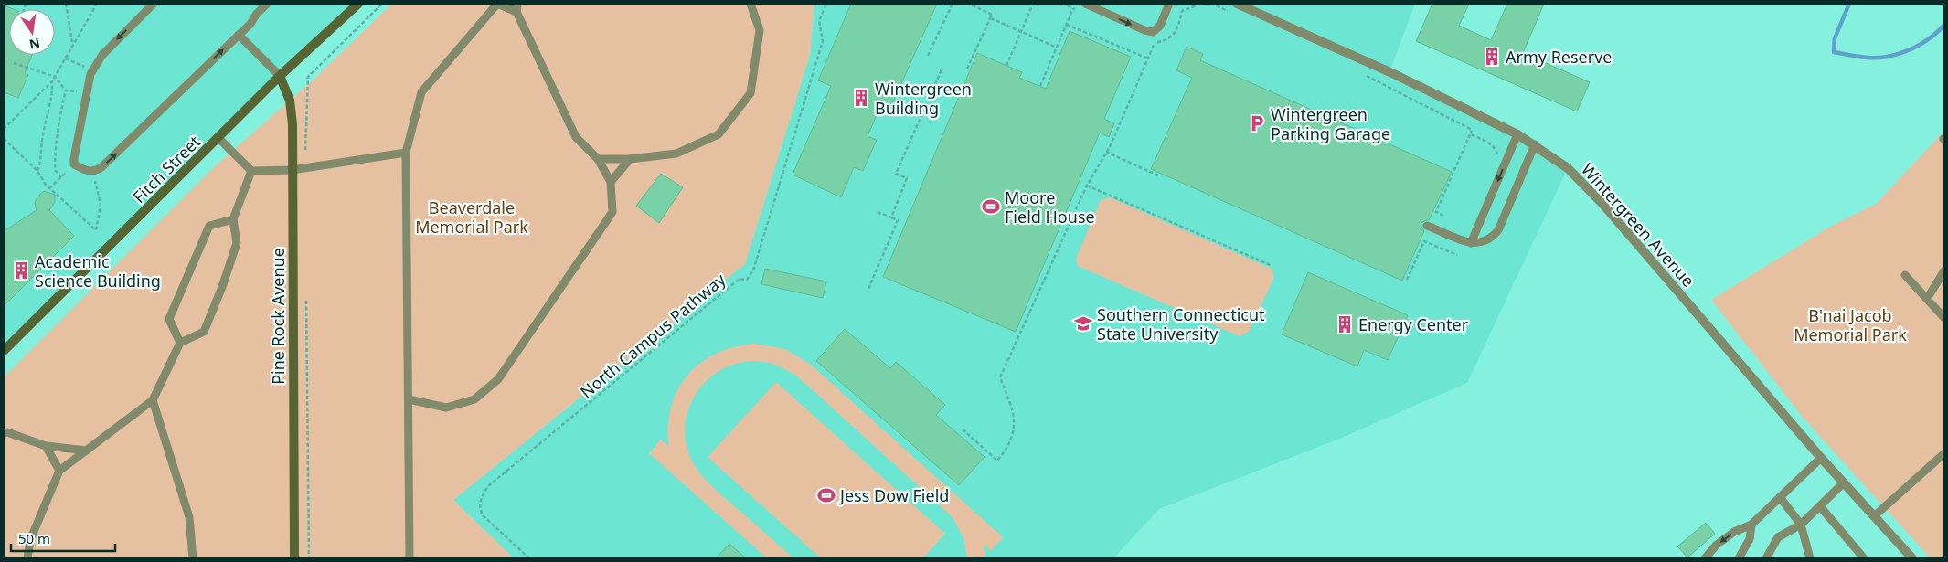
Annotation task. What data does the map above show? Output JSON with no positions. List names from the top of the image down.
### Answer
{
  "streets": {
    "main road": ["Fitch Street", "Pine Rock Avenue"],
    "street": ["Wintergreen Avenue"],
    "path": ["North Campus Pathway"]
  },
  "crossings": [
    ["Fitch Street", "Pine Rock Avenue"]
  ],
  "parks": ["Beaverdale Memorial Park", "B'nai Jacob Memorial Park"],
  "places": {
    "building": [
      "Army Reserve",
      "Wintergreen Building",
      "Academic Science Building",
      "Energy Center"
    ],
    "parking": ["Wintergreen Parking Garage"],
    "sports": ["Moore Field House", "Jess Dow Field"],
    "school or university": ["Southern Connecticut State University"]
  },
  "scale_bar": "50 m",
  "north": "bottom"
}
